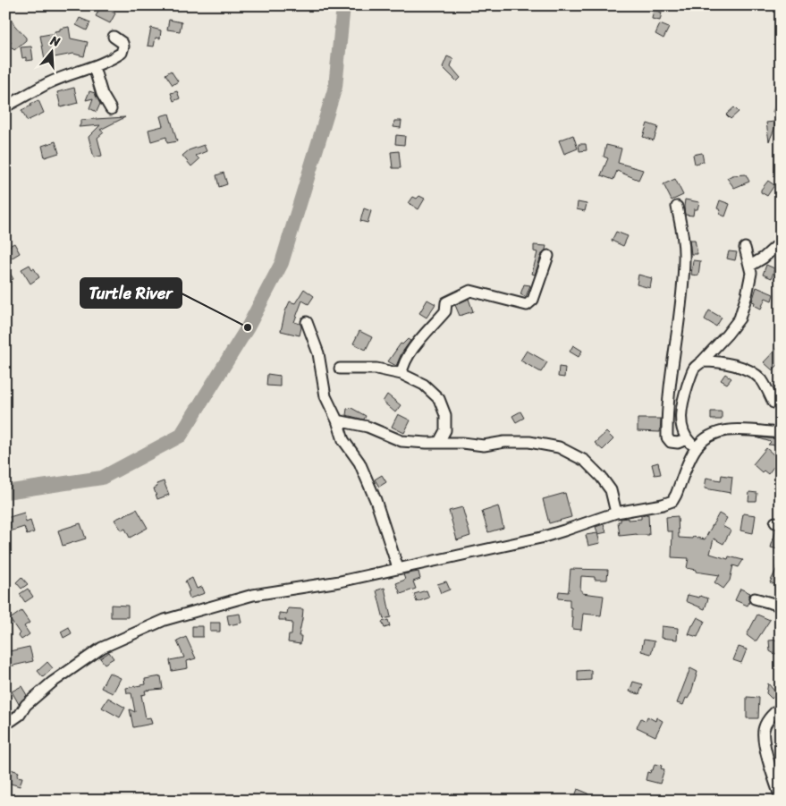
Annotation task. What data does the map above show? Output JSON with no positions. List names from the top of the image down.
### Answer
{
  "places": ["Turtle River"],
  "north": "top"
}
